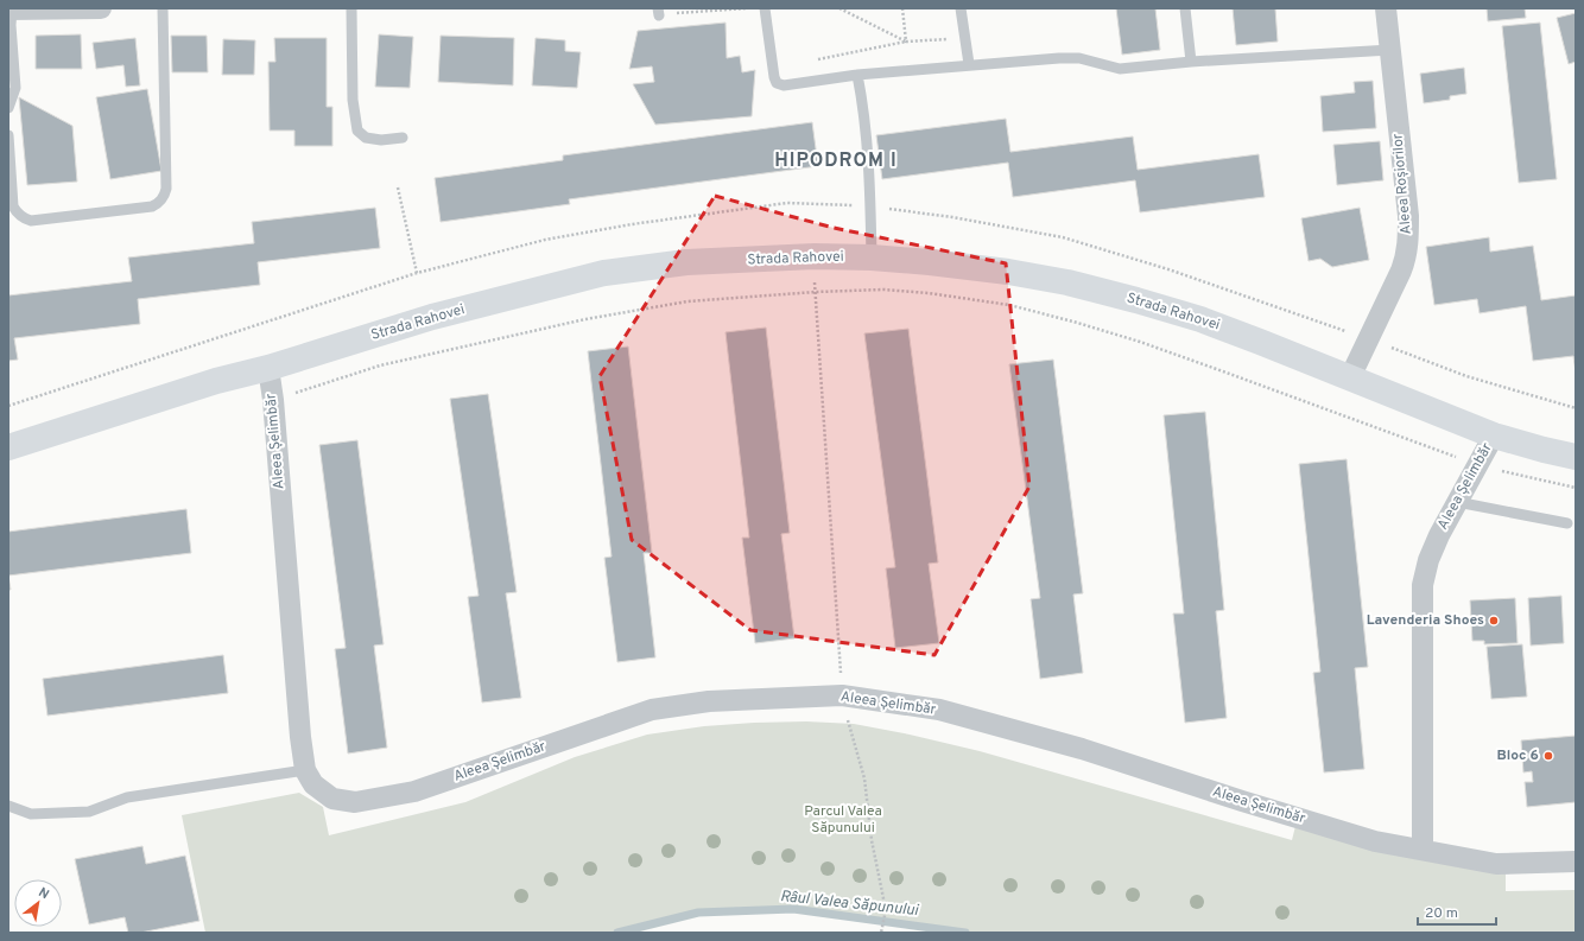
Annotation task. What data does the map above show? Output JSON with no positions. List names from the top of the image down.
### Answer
{
  "streets": {
    "main road": ["Strada Rahovei"],
    "street": ["Aleea Roșiorilor", "Aleea Șelimbăr"]
  },
  "crossings": [
    ["Aleea Roșiorilor", "Strada Rahovei"],
    ["Strada Rahovei", "Aleea Șelimbăr"]
  ],
  "districts": ["HIPODROM I"],
  "water": ["Râul Valea Săpunului"],
  "parks": ["Parcul Valea Săpunului"],
  "places": ["Lavenderia Shoes", "Bloc 6"],
  "scale_bar": "20 m",
  "north": "top right"
}
